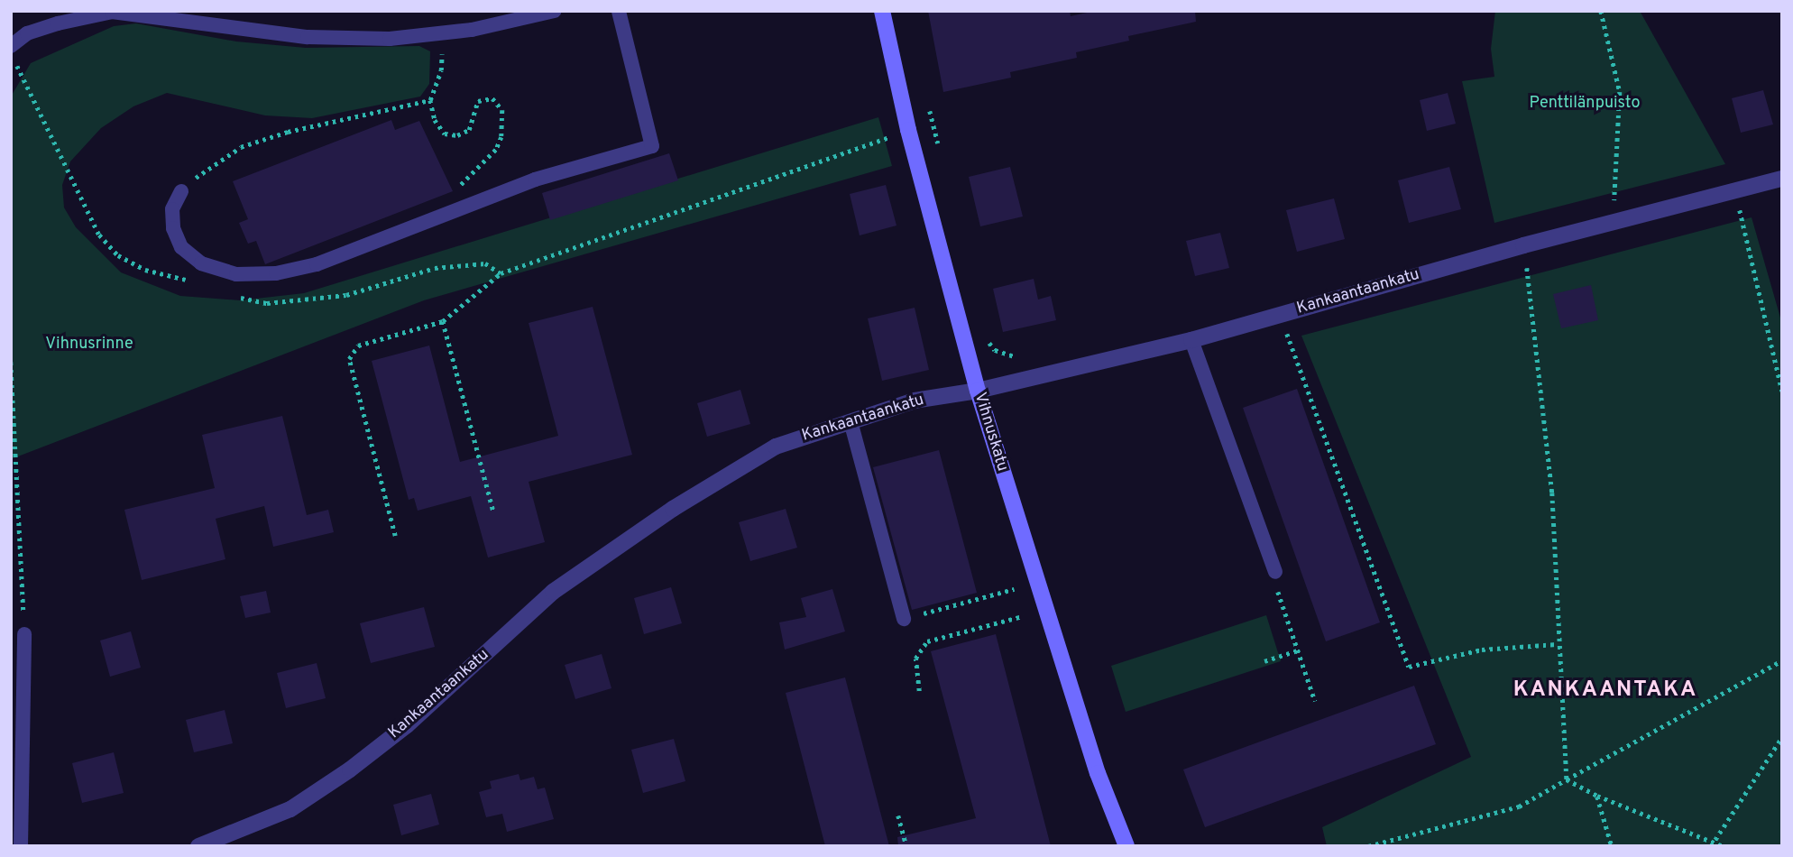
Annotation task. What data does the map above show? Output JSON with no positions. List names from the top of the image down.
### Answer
{
  "streets": {
    "street": ["Kankaantaankatu", "Vihnuskatu"]
  },
  "crossings": [
    ["Kankaantaankatu", "Vihnuskatu"]
  ],
  "districts": ["KANKAANTAKA"],
  "parks": ["Penttilänpuisto", "Vihnusrinne"]
}
